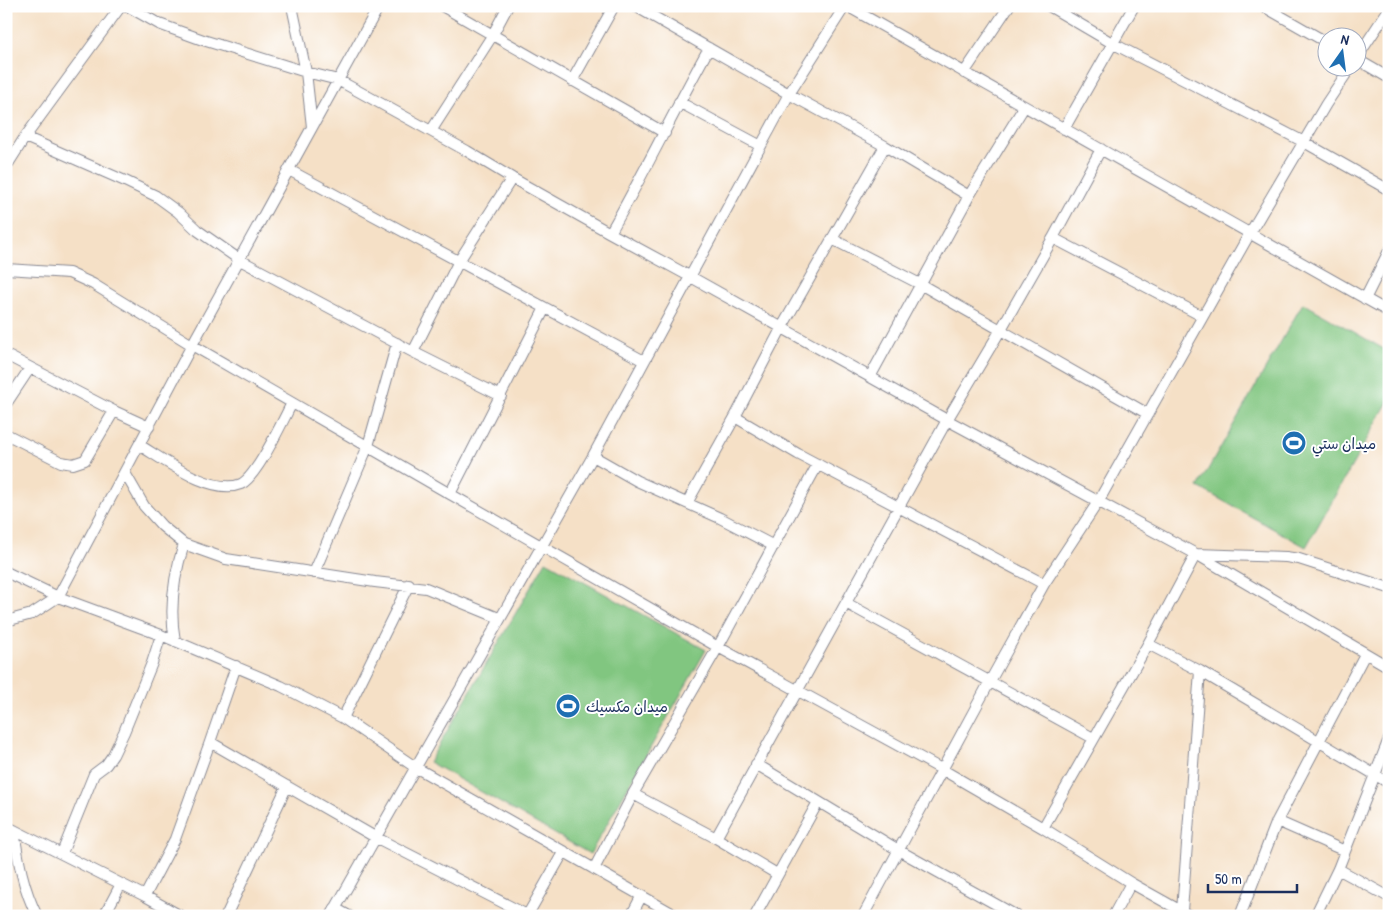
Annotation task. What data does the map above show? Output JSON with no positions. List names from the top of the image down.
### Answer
{
  "places": {
    "sports": ["ميدان ستي", "ميدان مكسيك"]
  },
  "scale_bar": "50 m",
  "north": "top"
}
